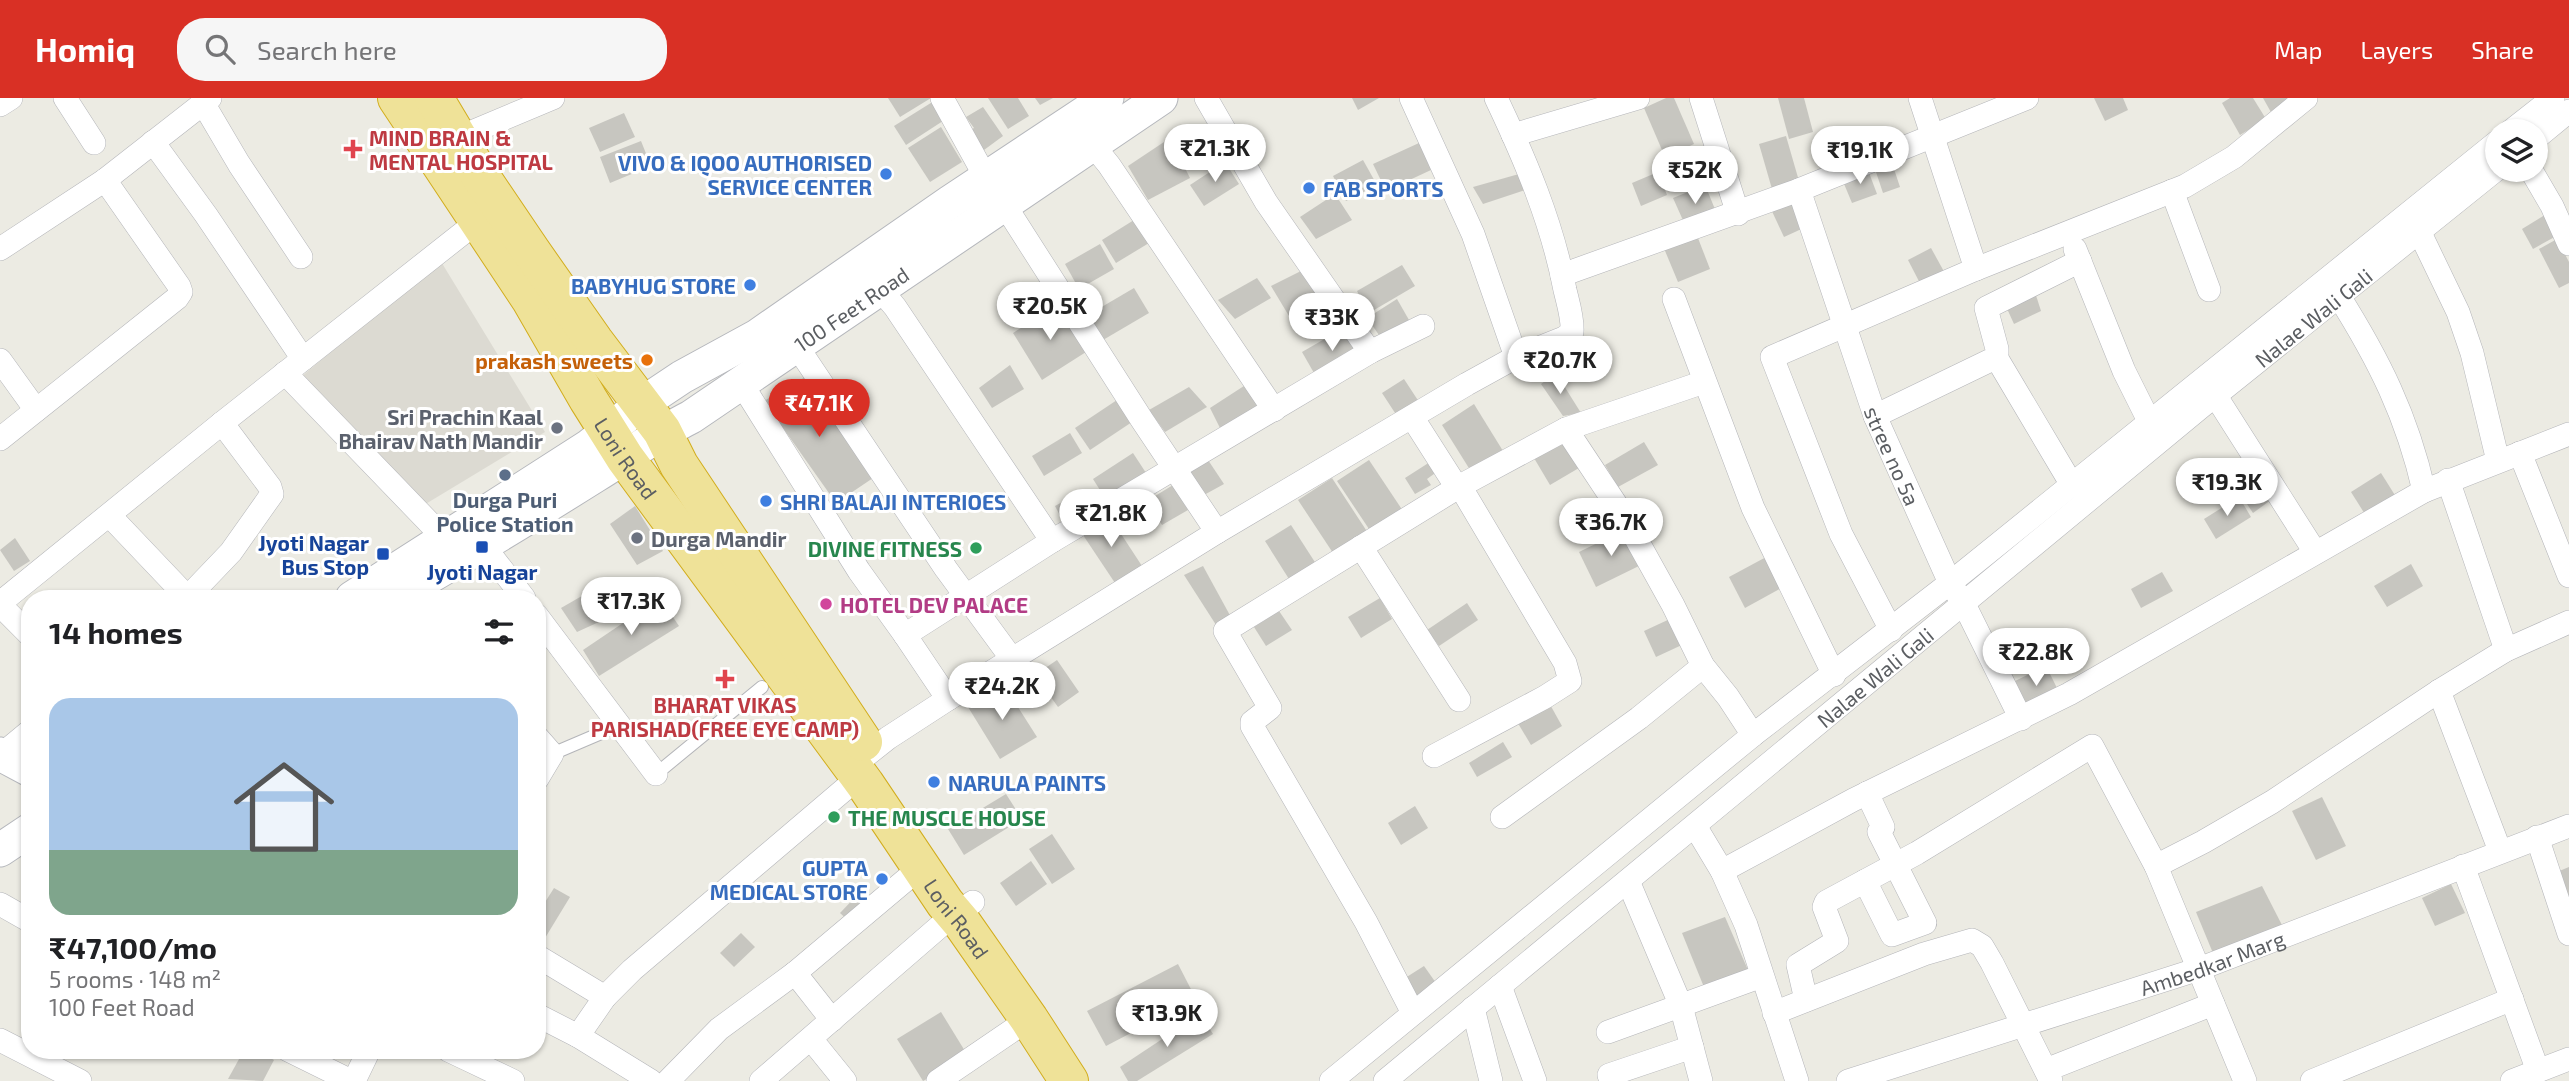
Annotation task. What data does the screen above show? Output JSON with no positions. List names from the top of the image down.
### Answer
{
  "streets": {
    "highway": ["Loni Road"],
    "main road": ["100 Feet Road"],
    "street": ["Nalae Wali Gali", "stree no 5a", "Ambedkar Marg"]
  },
  "crossings": [
    ["100 Feet Road", "Loni Road"],
    ["Nalae Wali Gali", "stree no 5a"]
  ],
  "places": {
    "health": ["MIND BRAIN & MENTAL HOSPITAL", "BHARAT VIKAS PARISHAD(FREE EYE CAMP)"],
    "other": [
      "VIVO & IQOO AUTHORISED SERVICE CENTER",
      "FAB SPORTS",
      "BABYHUG STORE",
      "prakash sweets",
      "Sri Prachin Kaal Bhairav Nath Mandir",
      "Durga Puri Police Station",
      "SHRI BALAJI INTERIOES",
      "Durga Mandir",
      "DIVINE FITNESS",
      "HOTEL DEV PALACE",
      "NARULA PAINTS",
      "THE MUSCLE HOUSE",
      "GUPTA MEDICAL STORE"
    ],
    "transit": ["Jyoti Nagar", "Jyoti Nagar Bus Stop"]
  },
  "page": {
    "header": "Homiq",
    "search": "Search here",
    "nav": ["Map", "Layers", "Share"],
    "price": [
      "₹21.3K",
      "₹19.1K",
      "₹52K",
      "₹20.5K",
      "₹33K",
      "₹20.7K",
      "₹47.1K",
      "₹19.3K",
      "₹21.8K",
      "₹36.7K",
      "₹17.3K",
      "₹22.8K",
      "₹24.2K",
      "₹13.9K"
    ],
    "heading": "14 homes",
    "list": [
      {
        "name": "₹47,100/mo",
        "note": "5 rooms · 148 m² · 100 Feet Road"
      }
    ]
  }
}
